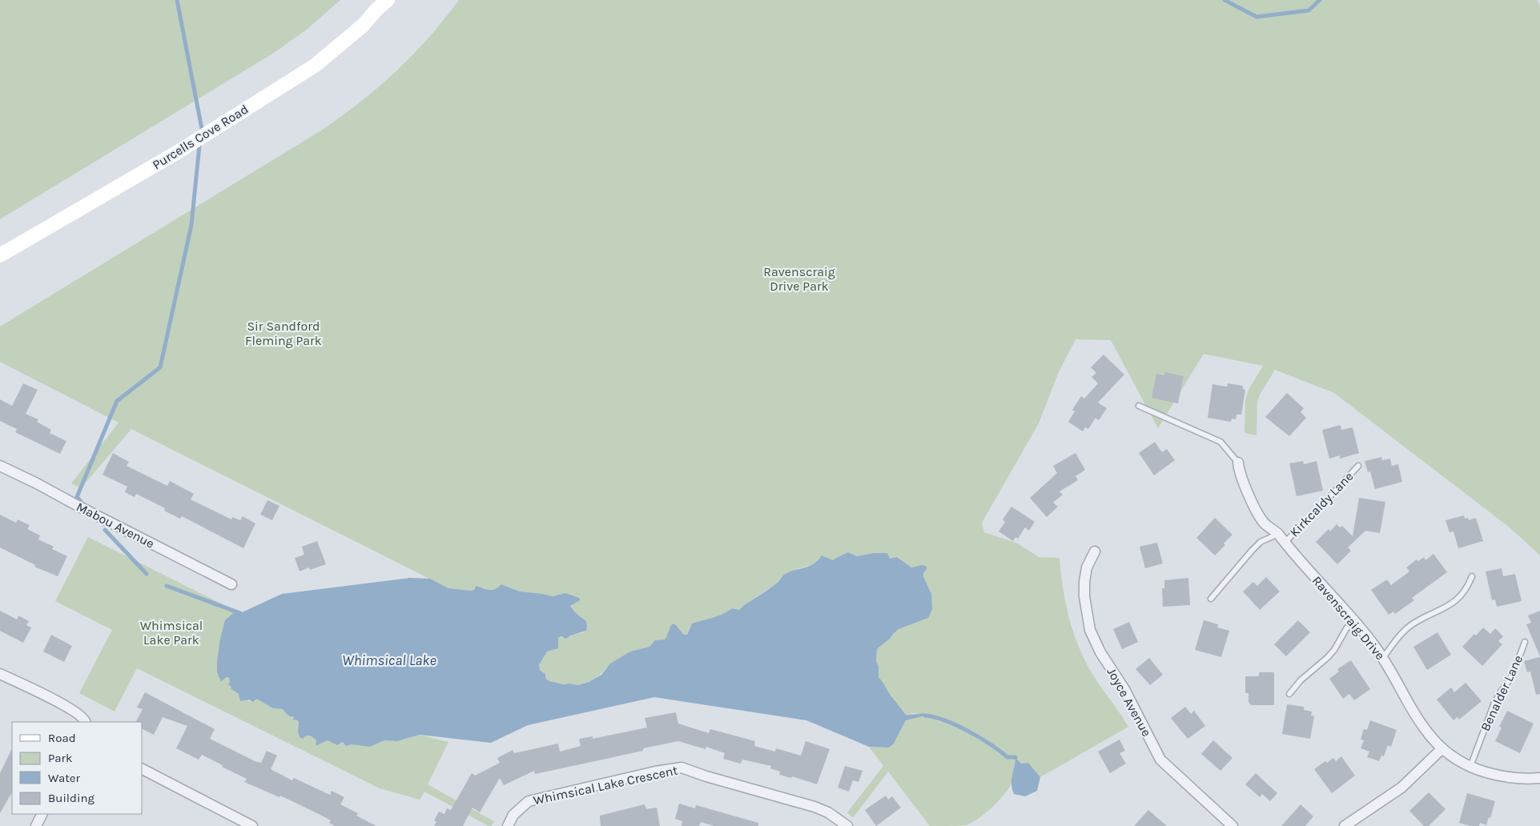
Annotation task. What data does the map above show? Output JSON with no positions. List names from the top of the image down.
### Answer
{
  "streets": {
    "main road": ["Purcells Cove Road"],
    "street": [
      "Mabou Avenue",
      "Ravenscraig Drive",
      "Joyce Avenue",
      "Whimsical Lake Crescent"
    ],
    "lane": ["Kirkcaldy Lane", "Benalder Lane"]
  },
  "crossings": [
    ["Kirkcaldy Lane", "Ravenscraig Drive"],
    ["Ravenscraig Drive", "Benalder Lane"]
  ],
  "water": ["Whimsical Lake"],
  "parks": ["Ravenscraig Drive Park", "Sir Sandford Fleming Park", "Whimsical Lake Park"],
  "legend": [
    "Road",
    "Park",
    "Water",
    "Building"
  ]
}
